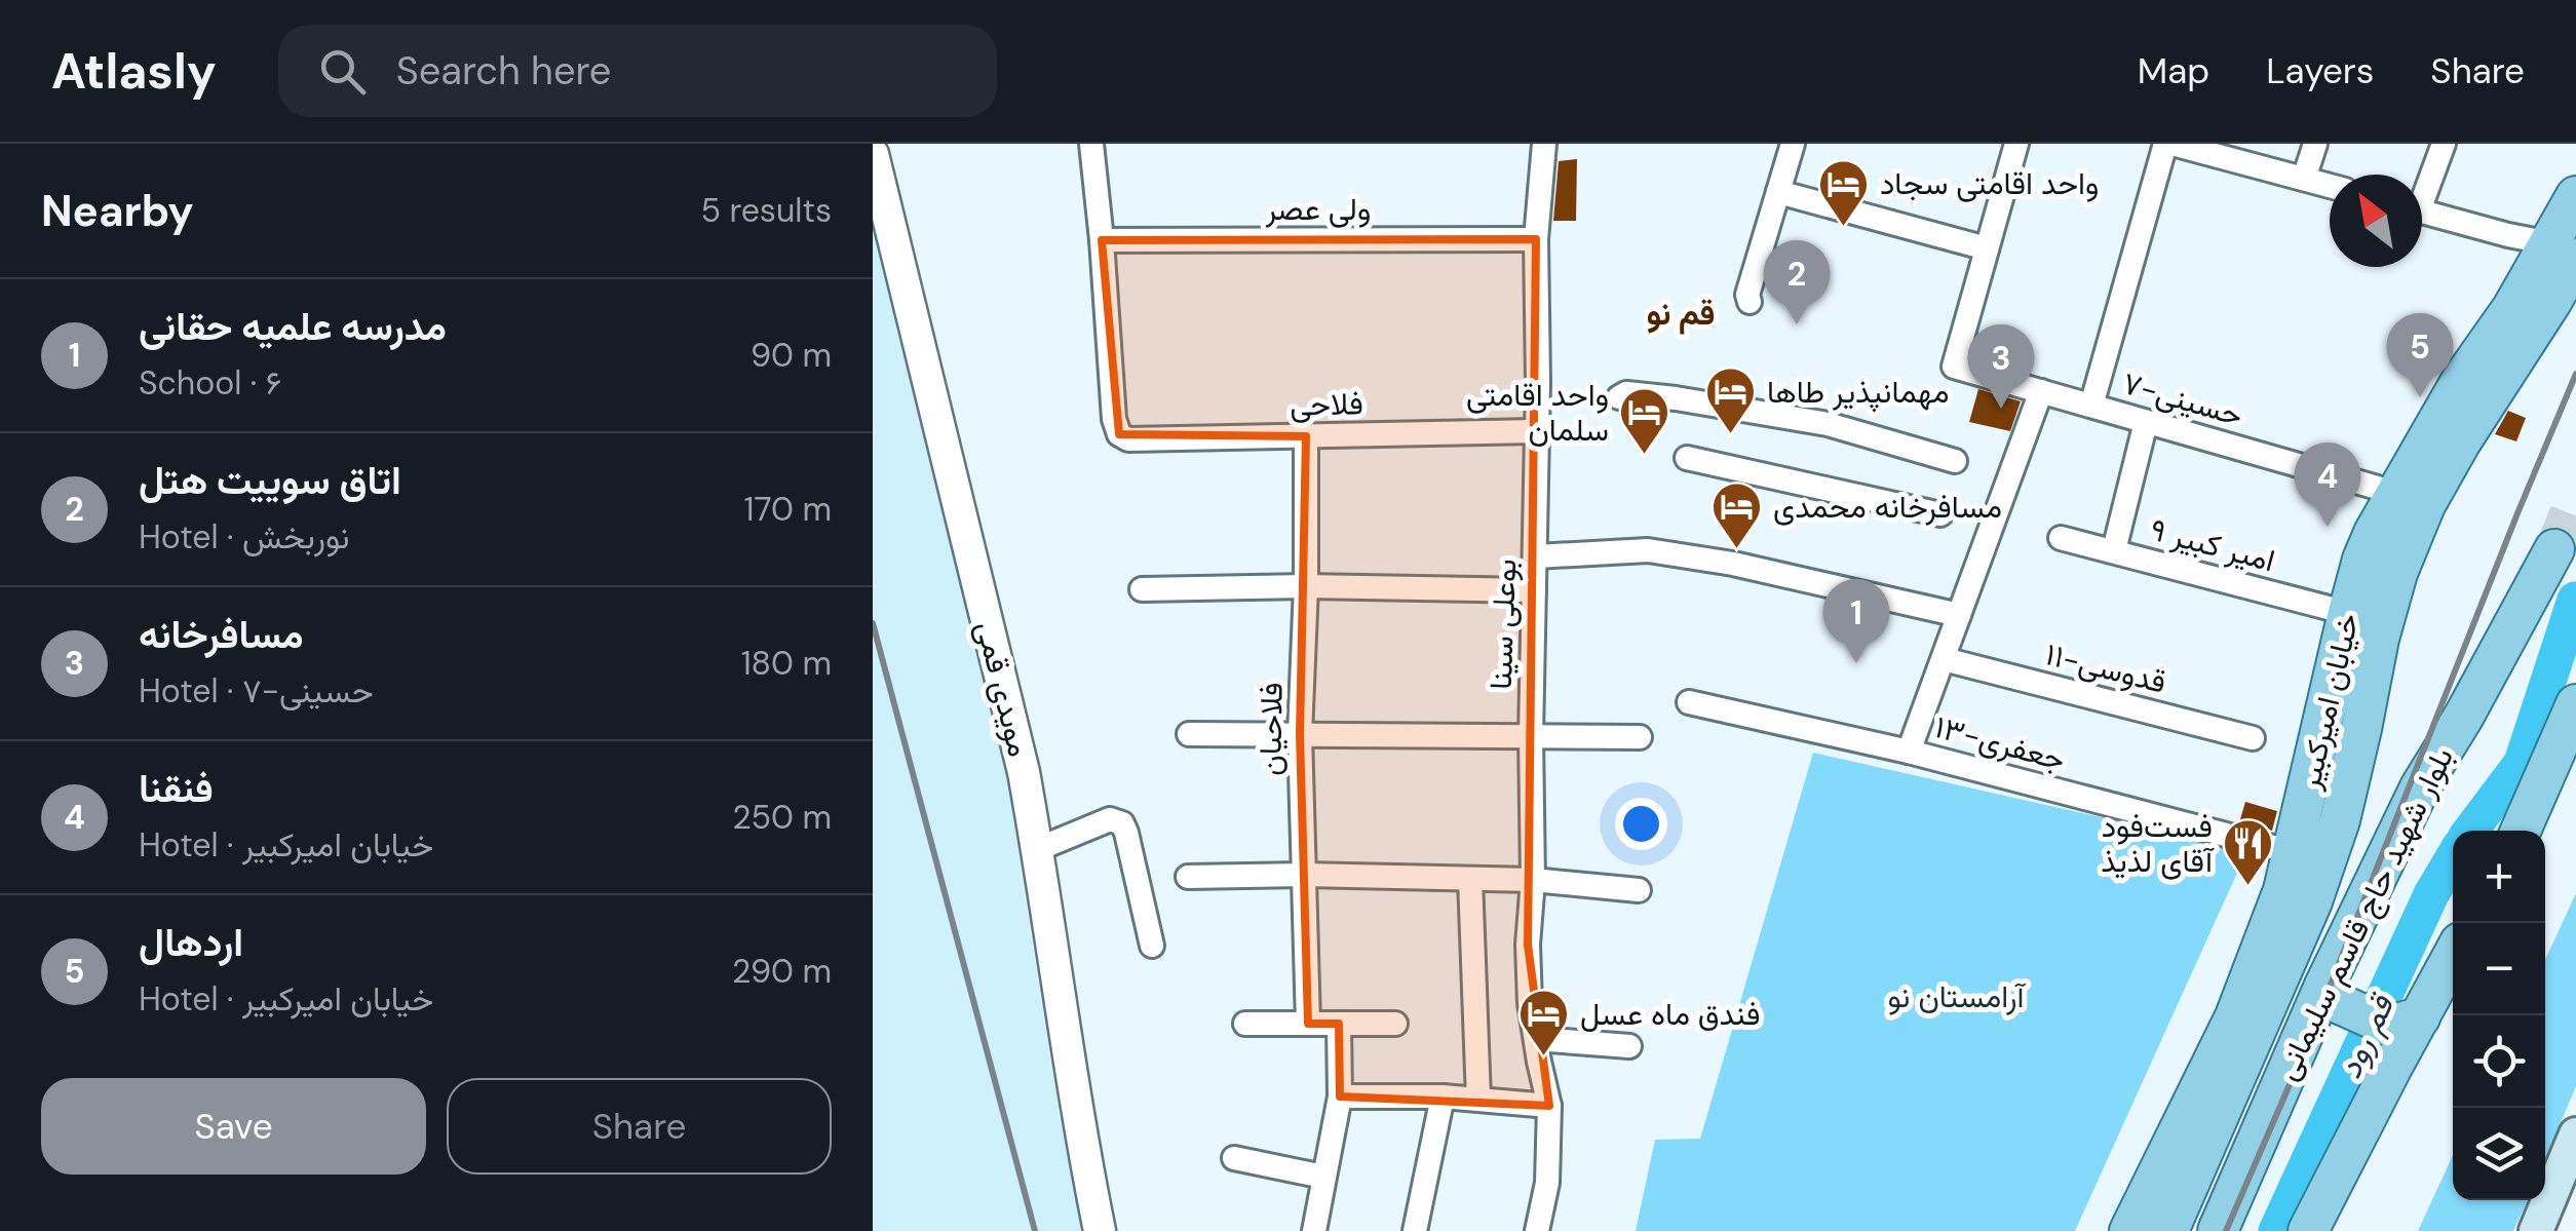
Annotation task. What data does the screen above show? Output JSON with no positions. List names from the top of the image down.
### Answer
{
  "streets": {
    "main road": ["خیابان امیرکبیر", "بلوار شهید حاج قاسم سلیمانی"],
    "street": [
      "ولی عصر",
      "حسینی-۷",
      "فلاحی",
      "امیر کبیر ۹",
      "بوعلی سینا",
      "قدوسی-۱۱",
      "مویدی قمی",
      "فلاحیان",
      "جعفری-۱۳"
    ]
  },
  "crossings": [
    ["ولی عصر", "فلاحی"],
    ["ولی عصر", "بوعلی سینا"],
    ["حسینی-۷", "خیابان امیرکبیر"],
    ["فلاحی", "بوعلی سینا"],
    ["فلاحی", "فلاحیان"],
    ["امیر کبیر ۹", "خیابان امیرکبیر"],
    ["خیابان امیرکبیر", "جعفری-۱۳"]
  ],
  "districts": ["قم نو"],
  "water": ["قم رود"],
  "parks": ["آرامستان نو"],
  "places": {
    "hotel": [
      "واحد اقامتی سجاد",
      "مهمانپذیر طاها",
      "واحد اقامتی سلمان",
      "مسافرخانه محمدی",
      "فندق ماه عسل"
    ],
    "restaurant": ["فست‌فود آقای لذیذ"]
  },
  "north": "top left",
  "page": {
    "header": "Atlasly",
    "search": "Search here",
    "nav": ["Map", "Layers", "Share"],
    "heading": ["Nearby", "5 results"],
    "pins": [
      "2",
      "5",
      "3",
      "4",
      "1"
    ],
    "list": [
      {
        "mark": "1",
        "name": "مدرسه علمیه حقانی",
        "note": "School · ۶",
        "value": "90 m"
      },
      {
        "mark": "2",
        "name": "اتاق سوییت هتل",
        "note": "Hotel · نوربخش",
        "value": "170 m"
      },
      {
        "mark": "3",
        "name": "مسافرخانه",
        "note": "Hotel · حسینی-۷",
        "value": "180 m"
      },
      {
        "mark": "4",
        "name": "فنقنا",
        "note": "Hotel · خیابان امیرکبیر",
        "value": "250 m"
      },
      {
        "mark": "5",
        "name": "اردهال",
        "note": "Hotel · خیابان امیرکبیر",
        "value": "290 m"
      }
    ],
    "map_buttons": ["+", "−"],
    "buttons": ["Save", "Share"]
  }
}
